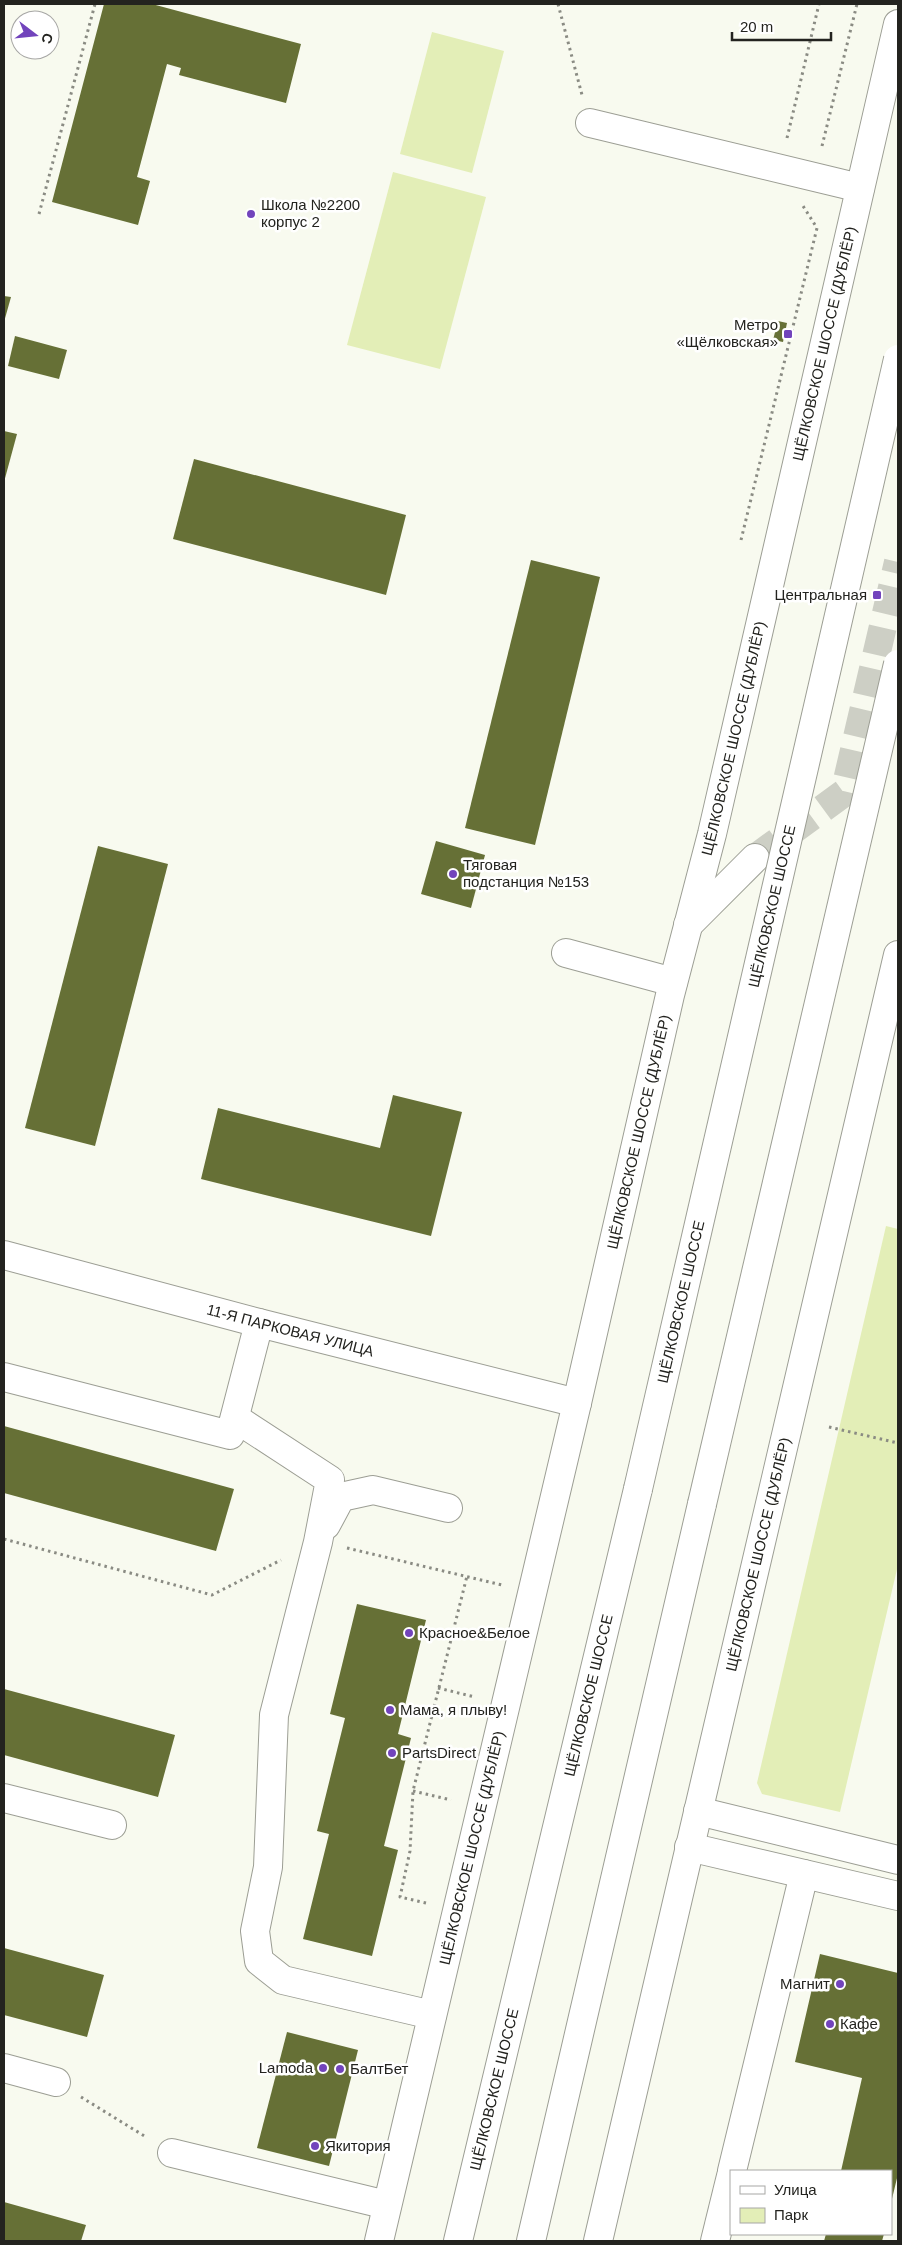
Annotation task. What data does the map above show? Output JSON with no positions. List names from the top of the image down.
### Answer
{
  "streets": {
    "main road": ["ЩЁЛКОВСКОЕ ШОССЕ (ДУБЛЁР)", "ЩЁЛКОВСКОЕ ШОССЕ", "11-Я ПАРКОВАЯ УЛИЦА"]
  },
  "crossings": [
    ["ЩЁЛКОВСКОЕ ШОССЕ (ДУБЛЁР)", "11-Я ПАРКОВАЯ УЛИЦА"]
  ],
  "places": {
    "other": [
      "Школа №2200 корпус 2",
      "Тяговая подстанция №153",
      "Красное&Белое",
      "Мама, я плыву!",
      "PartsDirect",
      "Магнит",
      "Кафе",
      "Lamoda",
      "БалтБет",
      "Якитория"
    ],
    "transit": ["Метро «Щёлковская»", "Центральная"]
  },
  "legend": ["Улица", "Парк"],
  "scale_bar": "20 m",
  "north": "right"
}
